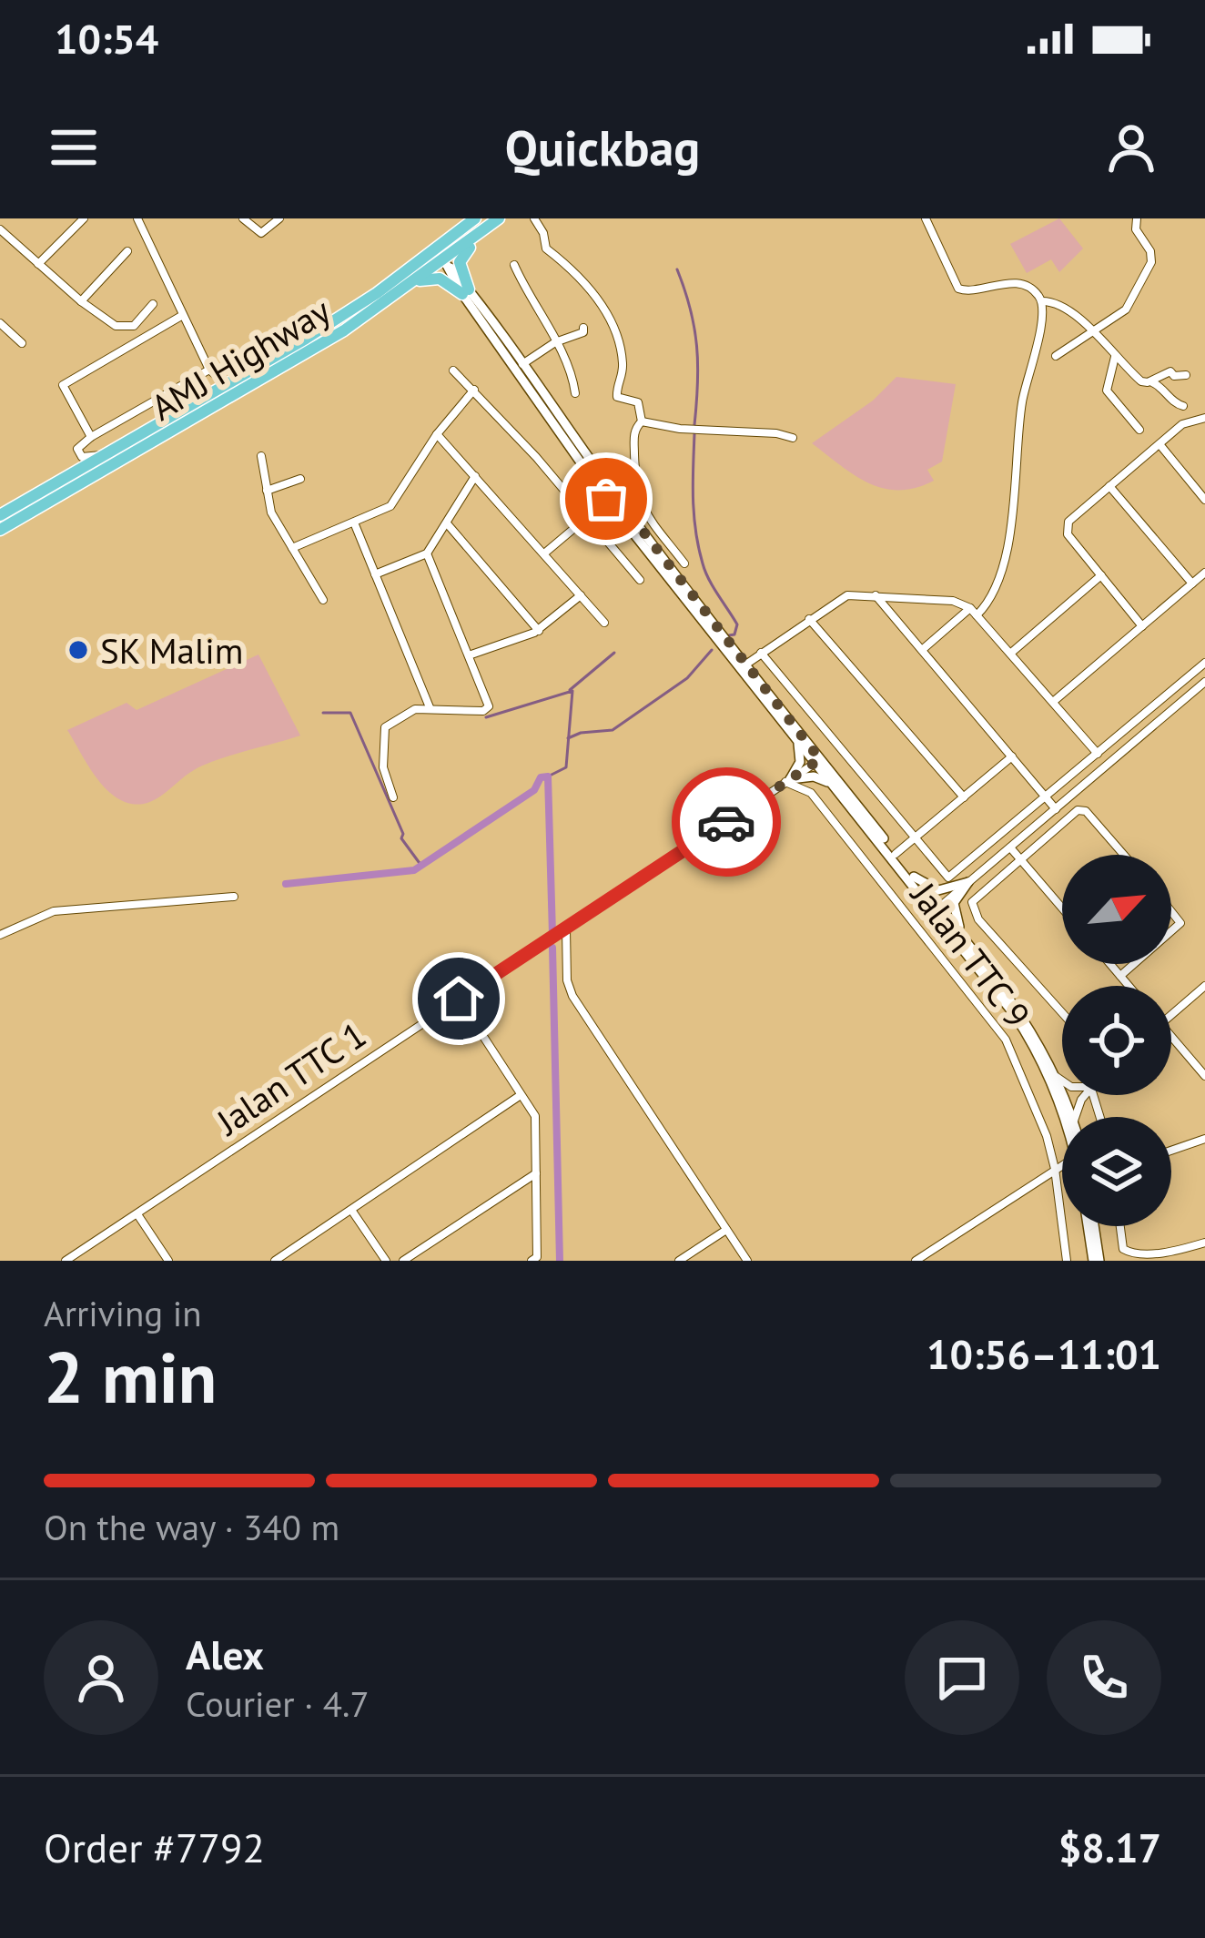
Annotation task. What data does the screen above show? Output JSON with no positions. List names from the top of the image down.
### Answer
{
  "streets": {
    "highway": ["AMJ Highway"],
    "street": ["Jalan TTC 9", "Jalan TTC 1"]
  },
  "crossings": [
    ["Jalan TTC 9", "Jalan TTC 1"]
  ],
  "places": ["SK Malim"],
  "north": "top right",
  "page": {
    "status": "10:54",
    "header": "Quickbag",
    "heading": ["2 min", "Arriving in", "10:56–11:01"],
    "panel": [
      "Alex",
      "Courier · 4.7",
      "Order #7792",
      "$8.17"
    ],
    "bar": "On the way · 340 m"
  }
}
